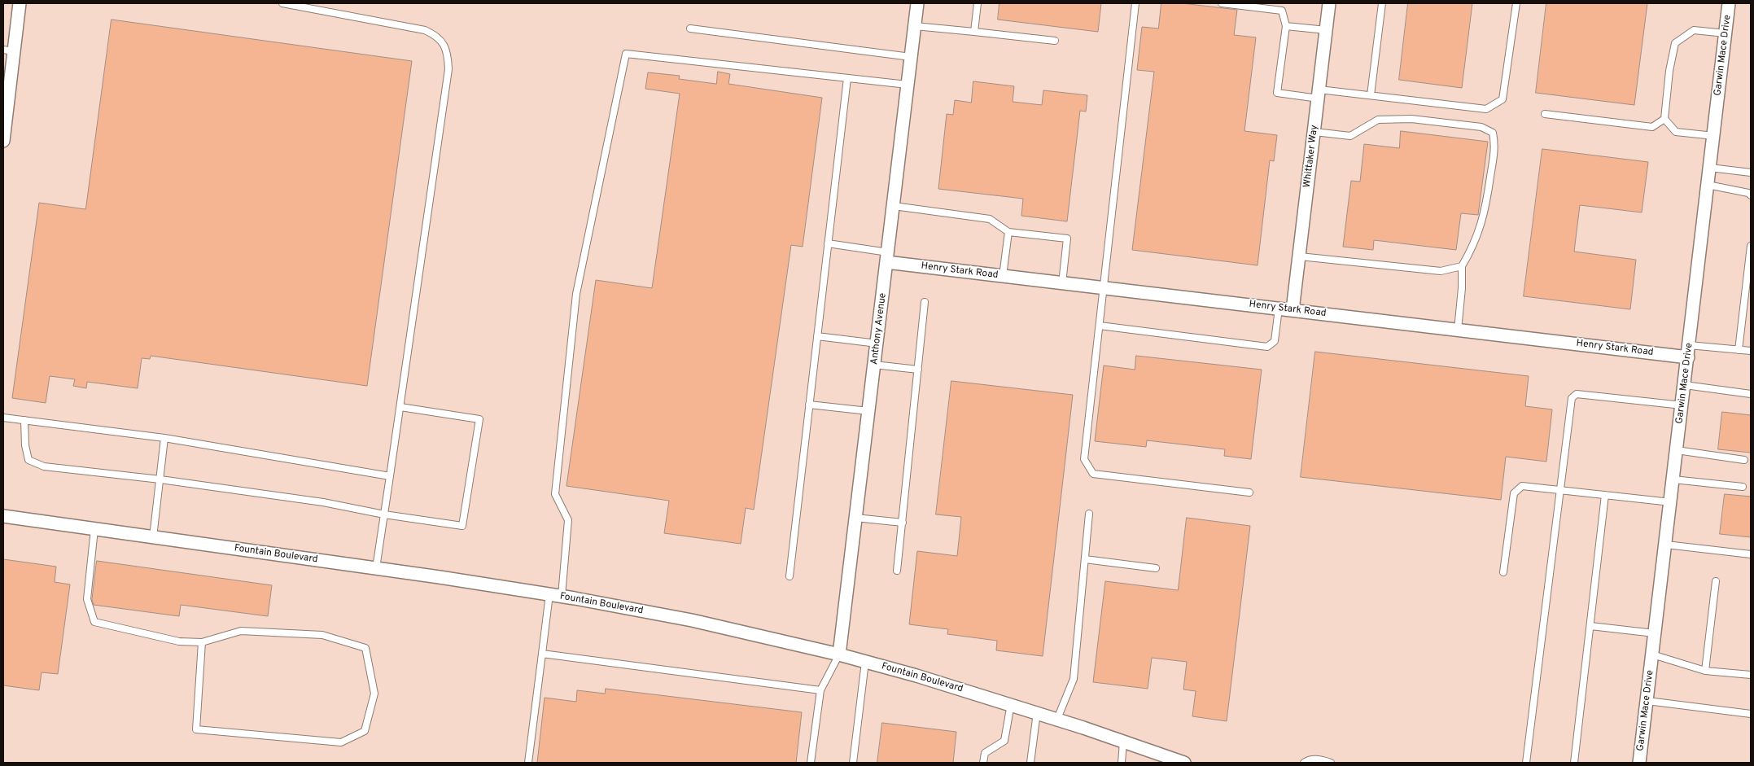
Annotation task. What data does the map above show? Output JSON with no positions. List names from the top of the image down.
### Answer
{
  "streets": {
    "street": [
      "Garwin Mace Drive",
      "Whittaker Way",
      "Henry Stark Road",
      "Anthony Avenue",
      "Fountain Boulevard"
    ]
  },
  "crossings": [
    ["Garwin Mace Drive", "Henry Stark Road"],
    ["Whittaker Way", "Henry Stark Road"],
    ["Henry Stark Road", "Anthony Avenue"],
    ["Anthony Avenue", "Fountain Boulevard"]
  ]
}
